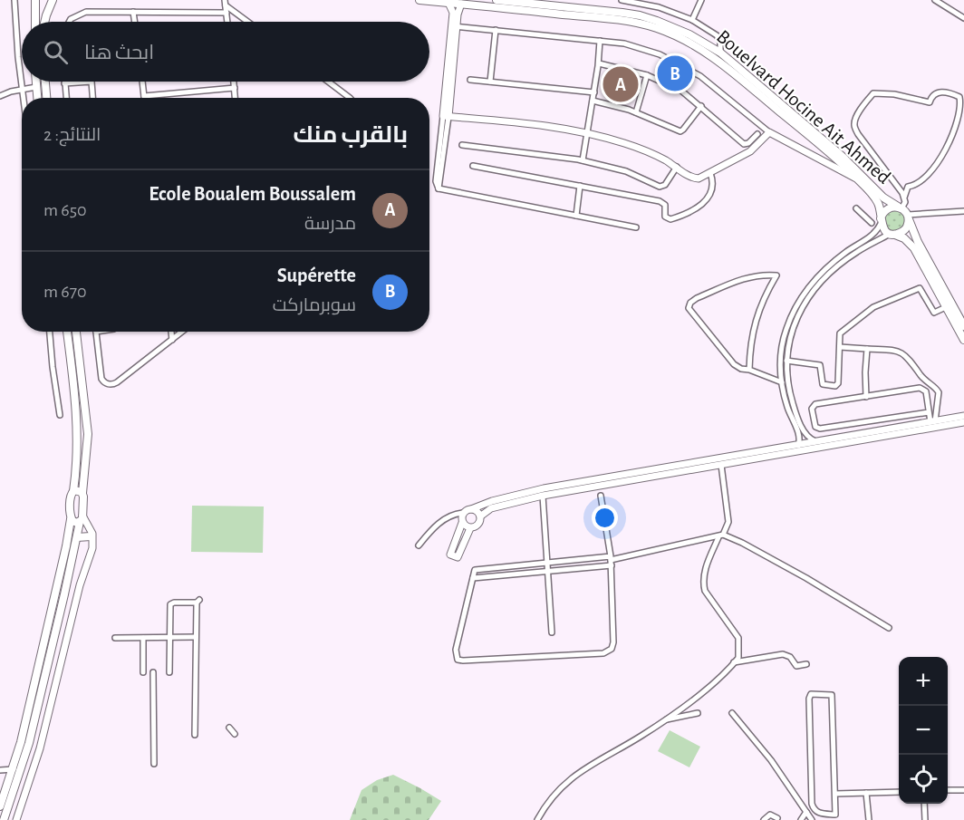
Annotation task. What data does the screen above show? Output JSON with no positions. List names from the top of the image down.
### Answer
{
  "streets": {
    "main road": ["Bouelvard Hocine Ait Ahmed"]
  },
  "page": {
    "search": "ابحث هنا",
    "pins": ["B", "A"],
    "heading": ["بالقرب منك", "النتائج: 2"],
    "list": [
      {
        "mark": "A",
        "name": "Ecole Boualem Boussalem",
        "note": "مدرسة",
        "value": "650 m"
      },
      {
        "mark": "B",
        "name": "Supérette",
        "note": "سوبرماركت",
        "value": "670 m"
      }
    ],
    "map_buttons": ["+", "−"]
  }
}
